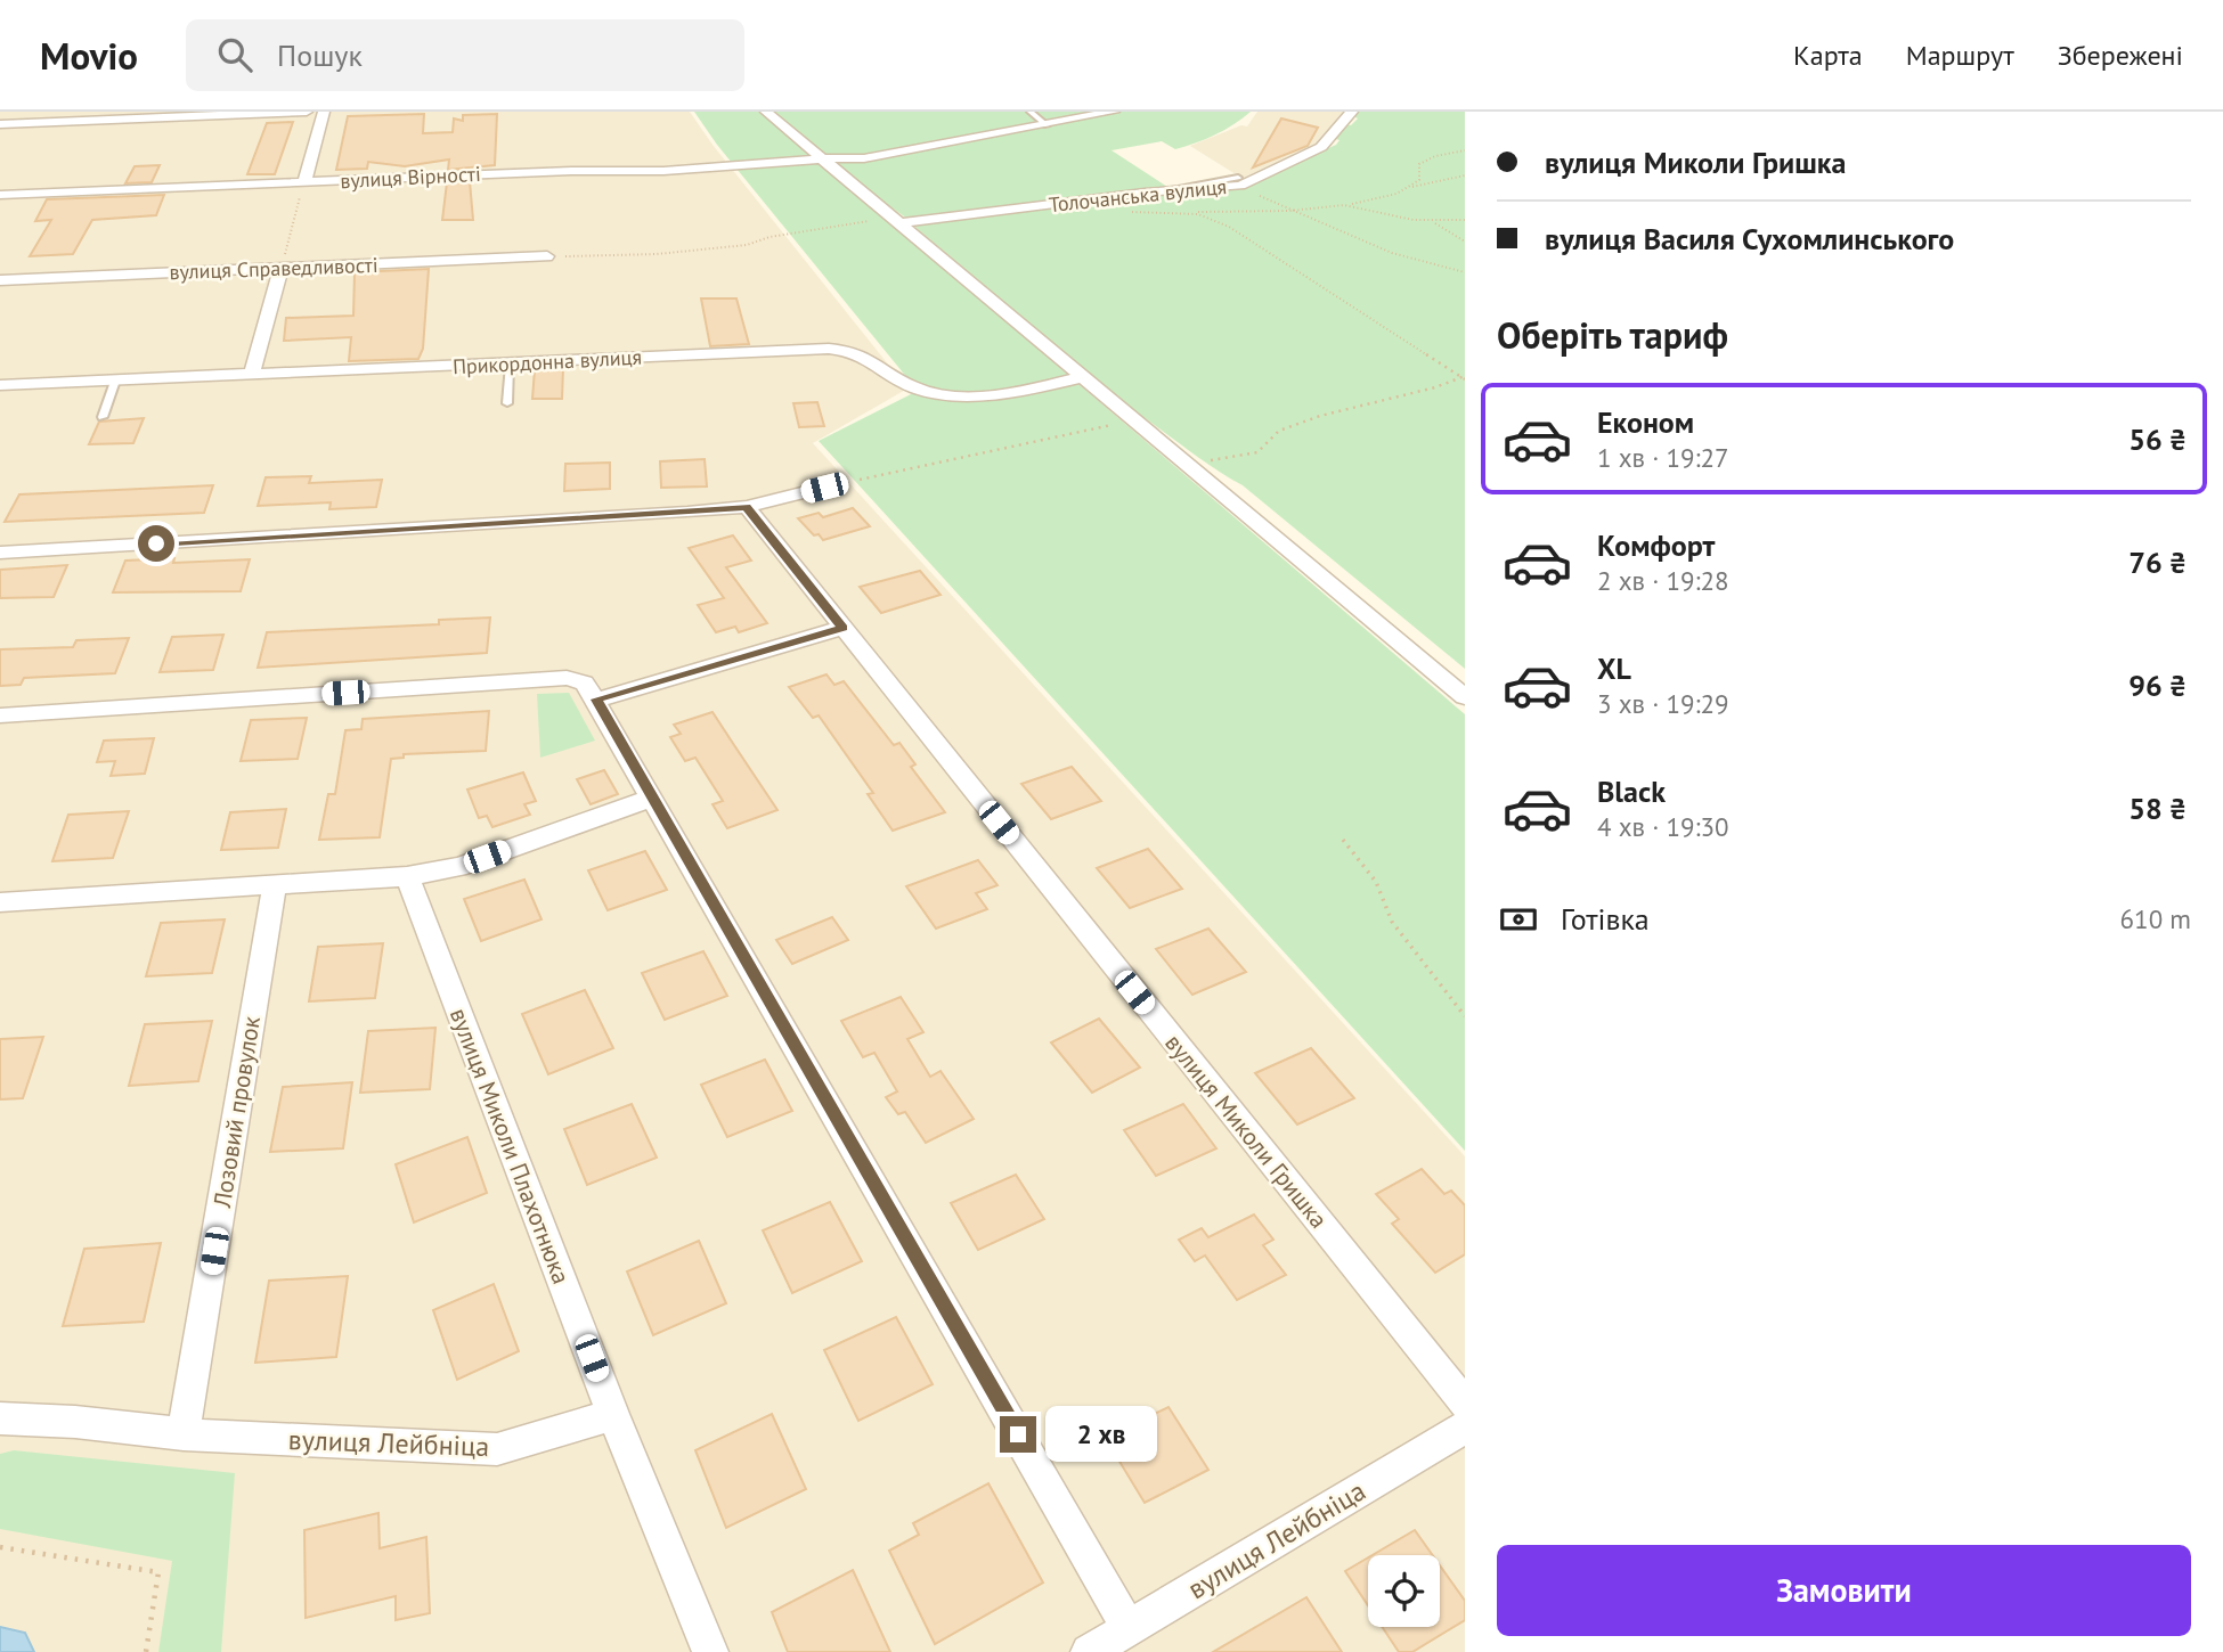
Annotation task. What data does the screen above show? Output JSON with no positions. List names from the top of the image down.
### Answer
{
  "streets": {
    "street": [
      "вулиця Вірності",
      "Толочанська вулиця",
      "вулиця Справедливості",
      "Прикордонна вулиця",
      "Лозовий провулок",
      "вулиця Миколи Гришка",
      "вулиця Миколи Плахотнюка",
      "вулиця Лейбніца"
    ]
  },
  "crossings": [
    ["Лозовий провулок", "вулиця Лейбніца"],
    ["вулиця Миколи Плахотнюка", "вулиця Лейбніца"]
  ],
  "page": {
    "header": "Movio",
    "search": "Пошук",
    "nav": ["Карта", "Маршрут", "Збережені"],
    "banner": ["вулиця Миколи Гришка", "вулиця Василя Сухомлинського"],
    "heading": "Оберіть тариф",
    "list": [
      {
        "name": "Економ",
        "note": "1 хв · 19:27",
        "value": "56 ₴"
      },
      {
        "name": "Комфорт",
        "note": "2 хв · 19:28",
        "value": "76 ₴"
      },
      {
        "name": "XL",
        "note": "3 хв · 19:29",
        "value": "96 ₴"
      },
      {
        "name": "Black",
        "note": "4 хв · 19:30",
        "value": "58 ₴"
      }
    ],
    "pay": ["Готівка", "610 m"],
    "bubble": "2 хв",
    "buttons": "Замовити"
  }
}
